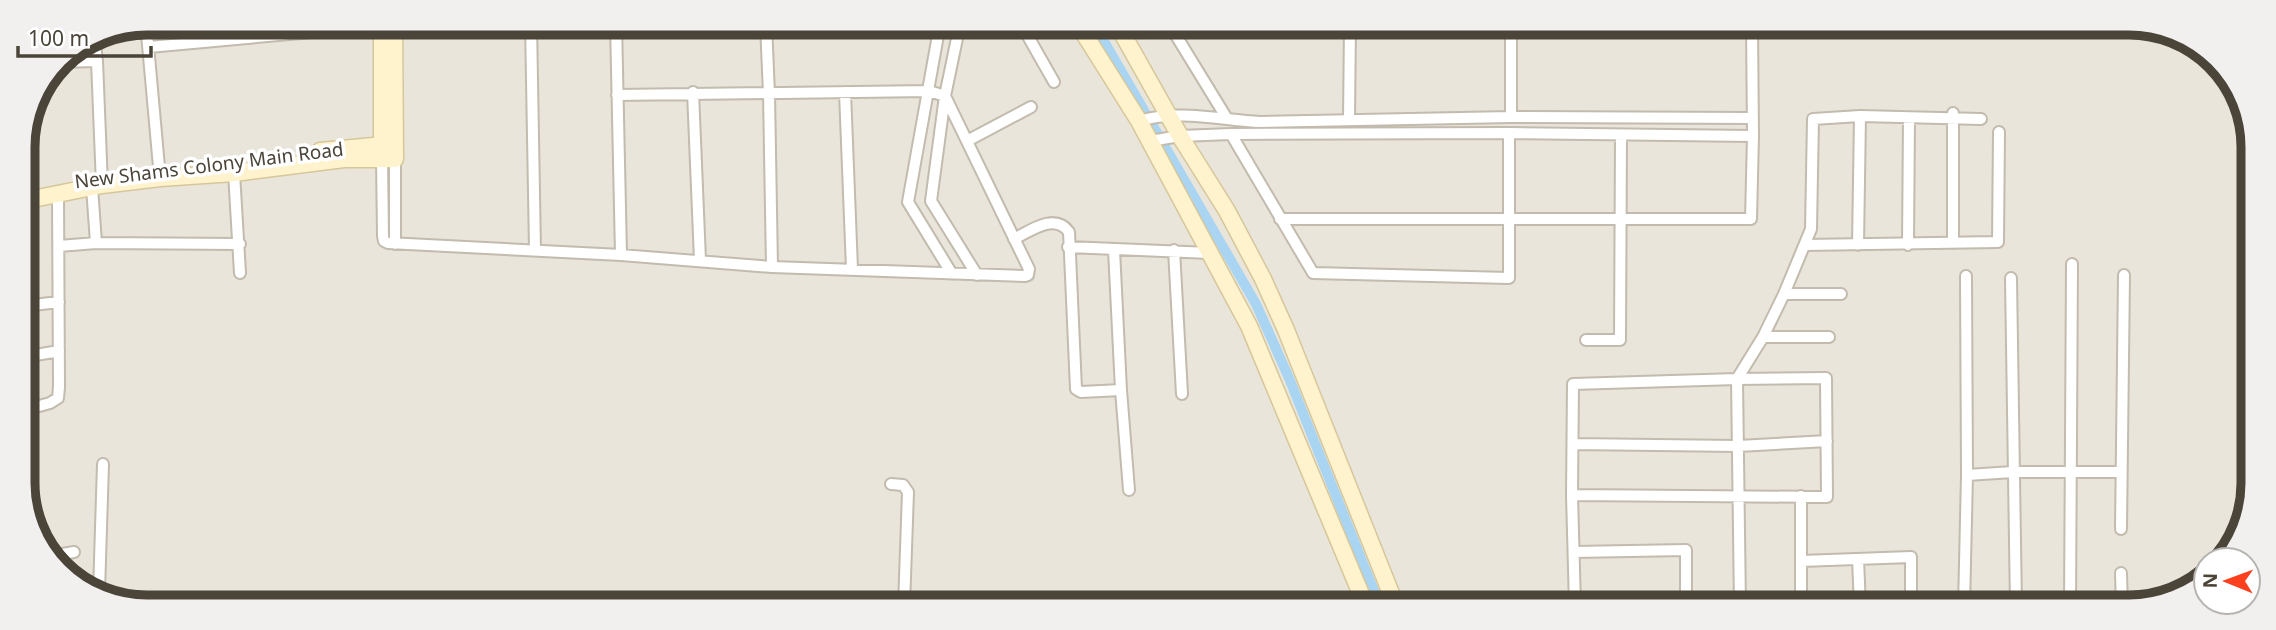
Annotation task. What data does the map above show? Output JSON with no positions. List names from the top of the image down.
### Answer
{
  "streets": {
    "street": ["New Shams Colony Main Road"]
  },
  "scale_bar": "100 m",
  "north": "left"
}
